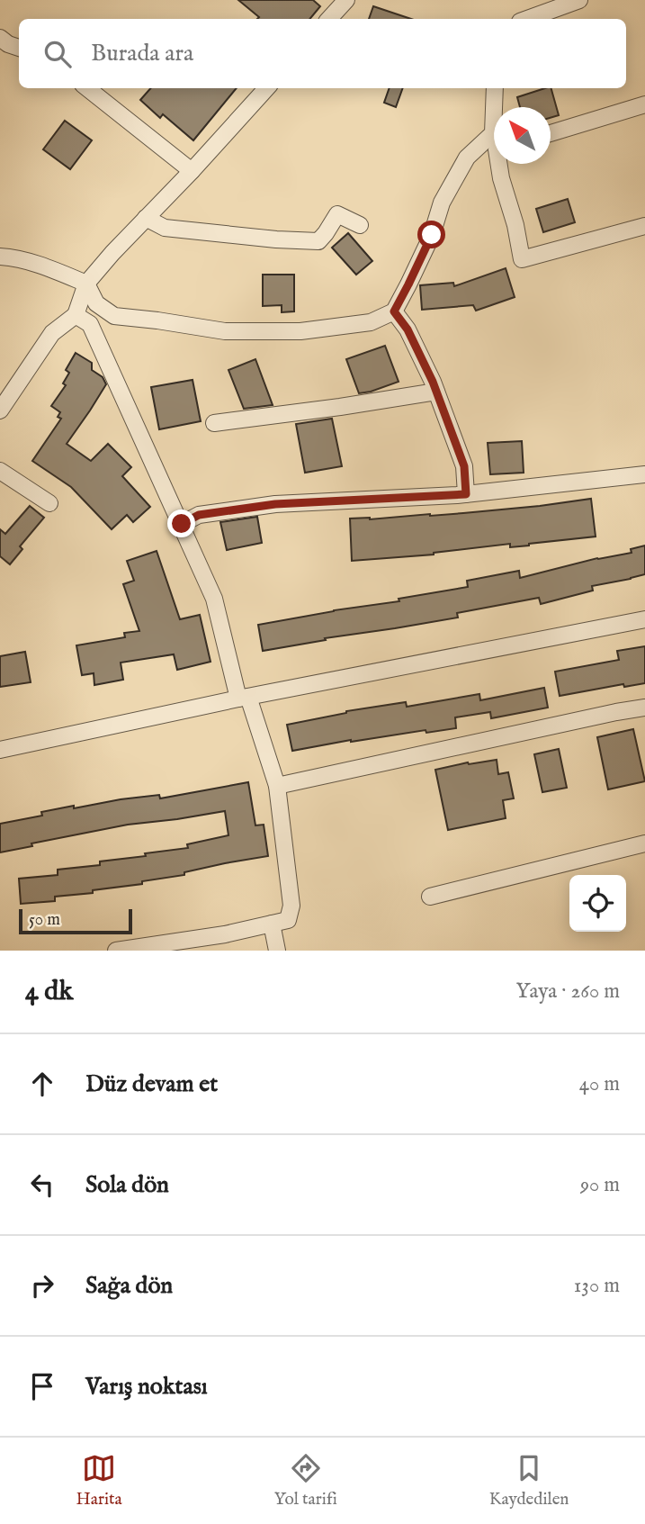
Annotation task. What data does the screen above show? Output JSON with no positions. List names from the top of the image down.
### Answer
{
  "scale_bar": "50 m",
  "north": "top left",
  "page": {
    "search": "Burada ara",
    "scale": "50 m",
    "heading": ["4 dk", "Yaya · 260 m"],
    "list": [
      ["Düz devam et", "40 m"],
      ["Sola dön", "90 m"],
      ["Sağa dön", "130 m"],
      "Varış noktası"
    ],
    "nav": ["Harita", "Yol tarifi", "Kaydedilen"]
  }
}
